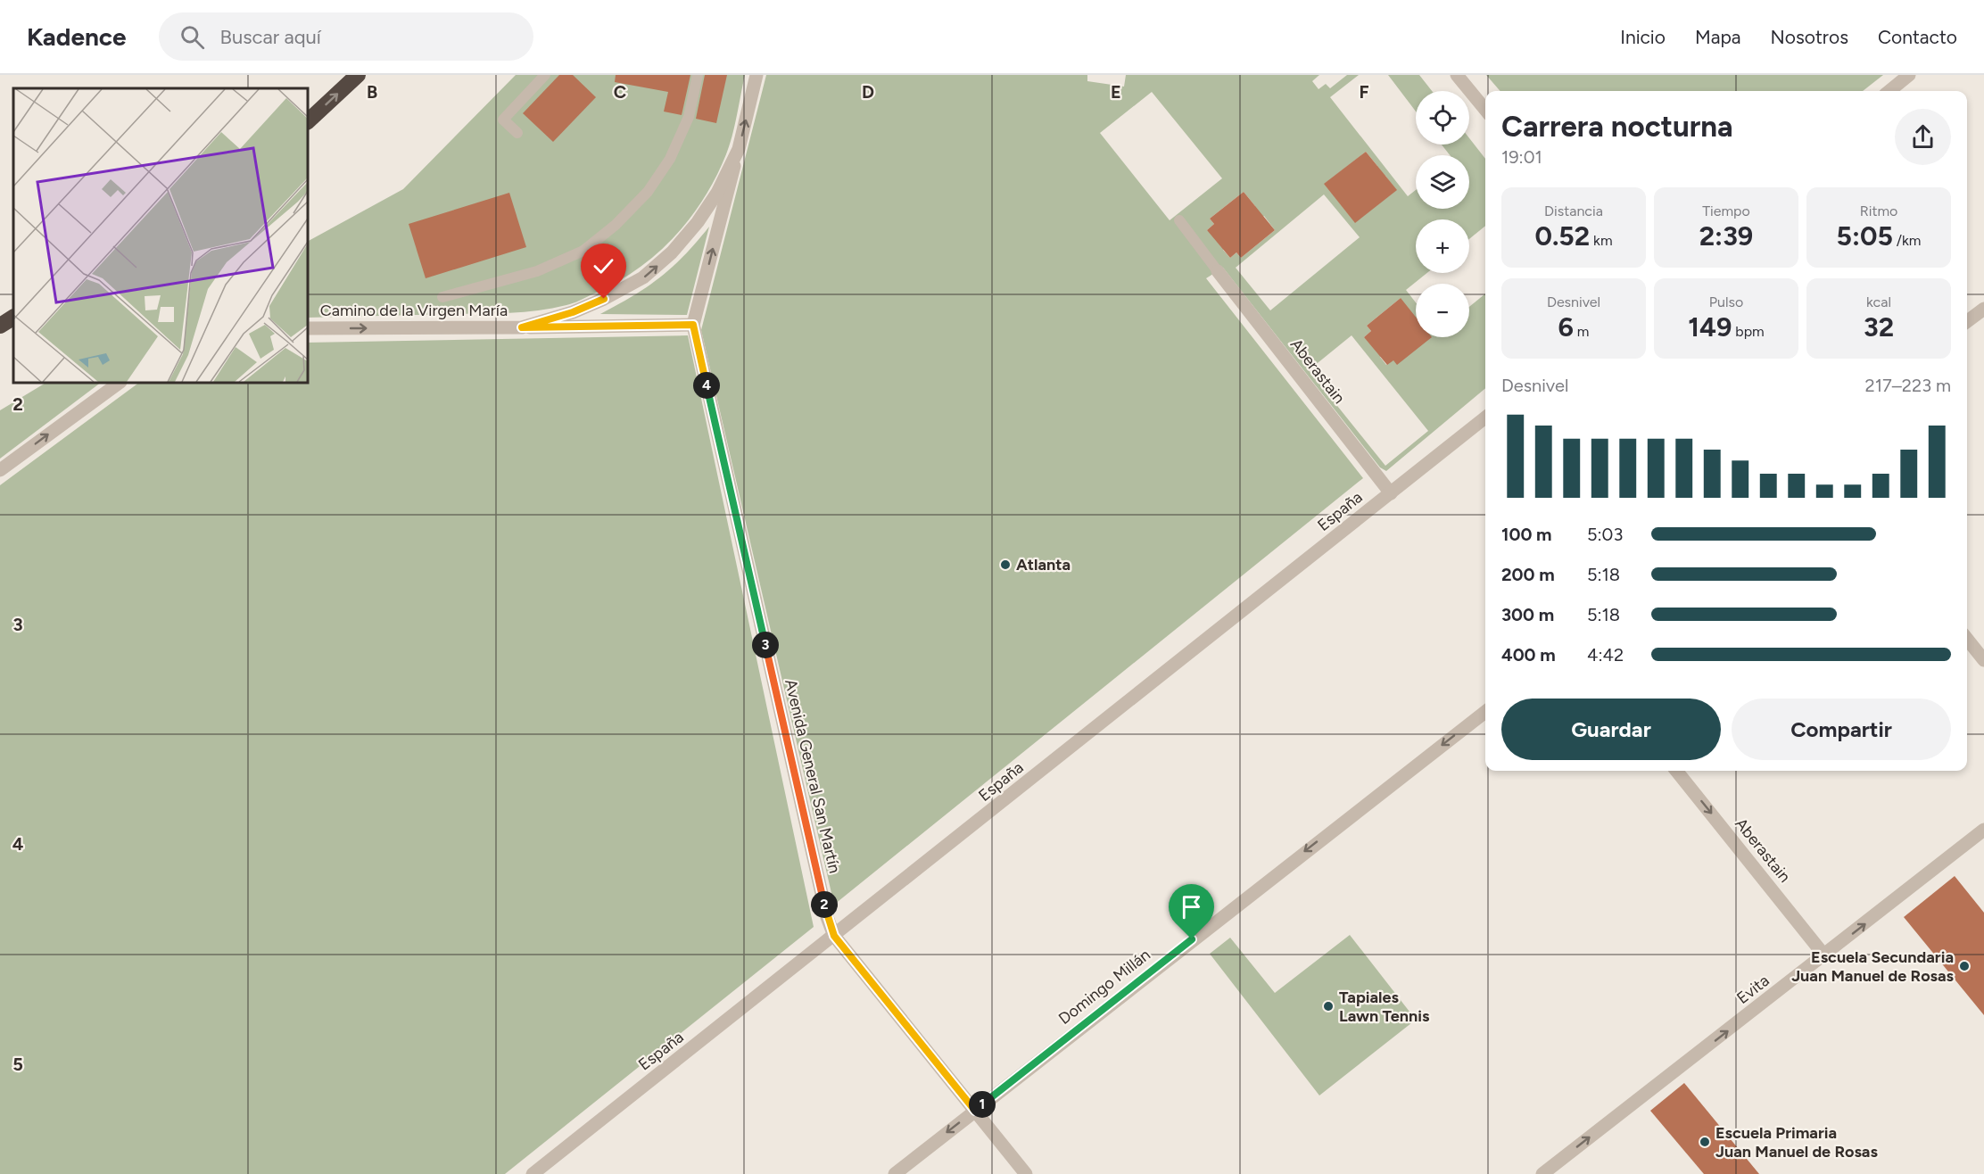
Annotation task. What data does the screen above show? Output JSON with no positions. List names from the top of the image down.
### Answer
{
  "streets": {
    "street": [
      "Camino de la Virgen María",
      "Aberastain",
      "España",
      "Avenida General San Martín",
      "Domingo Millán",
      "Evita"
    ]
  },
  "crossings": [
    ["Camino de la Virgen María", "Avenida General San Martín"],
    ["Aberastain", "España"],
    ["Aberastain", "Evita"],
    ["España", "Avenida General San Martín"],
    ["Avenida General San Martín", "Domingo Millán"]
  ],
  "one_way": [
    "Camino de la Virgen María",
    "Aberastain",
    "Domingo Millán",
    "Evita"
  ],
  "places": [
    "Atlanta",
    "Escuela Secundaria Juan Manuel de Rosas",
    "Tapiales Lawn Tennis",
    "Escuela Primaria Juan Manuel de Rosas"
  ],
  "page": {
    "header": "Kadence",
    "search": "Buscar aquí",
    "nav": [
      "Inicio",
      "Mapa",
      "Nosotros",
      "Contacto"
    ],
    "map_buttons": ["+", "−"],
    "heading": ["Carrera nocturna", "19:01"],
    "stats": [
      ["Distancia", "0.52 km"],
      ["Tiempo", "2:39"],
      ["Ritmo", "5:05 /km"],
      ["Desnivel", "6 m"],
      ["Pulso", "149 bpm"],
      ["kcal", "32"]
    ],
    "chart": ["Desnivel", "217–223 m"],
    "pins": [
      "4",
      "3",
      "2",
      "1"
    ],
    "list": [
      {
        "name": "100 m",
        "note": "5:03"
      },
      {
        "name": "200 m",
        "note": "5:18"
      },
      {
        "name": "300 m",
        "note": "5:18"
      },
      {
        "name": "400 m",
        "note": "4:42"
      }
    ],
    "buttons": ["Guardar", "Compartir"]
  },
  "grid": {
    "columns": [
      "B",
      "C",
      "D",
      "E",
      "F"
    ],
    "rows": [
      "2",
      "3",
      "4",
      "5"
    ]
  }
}
